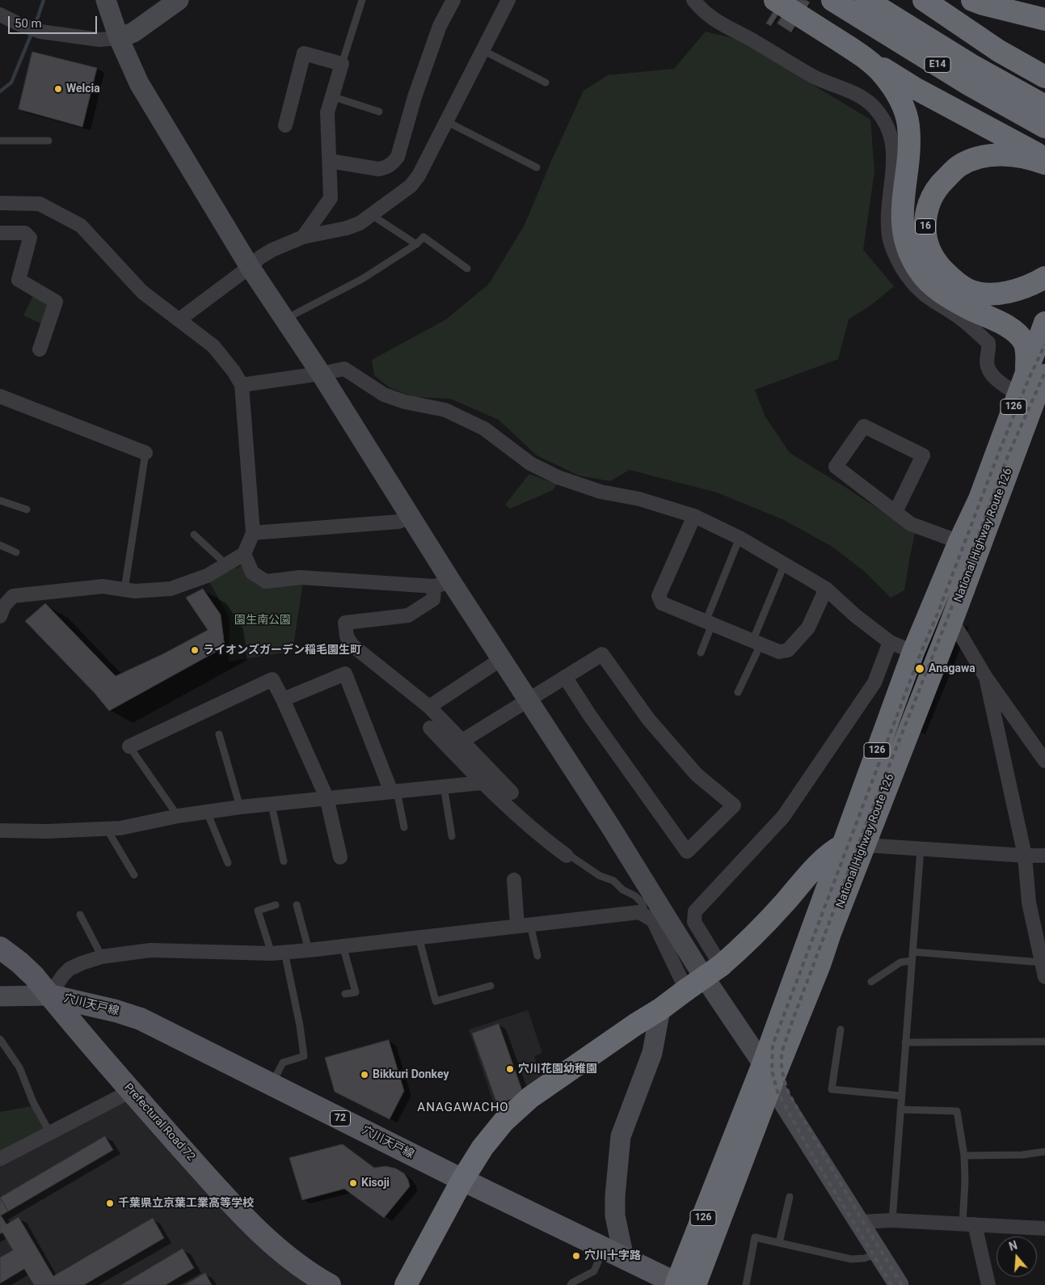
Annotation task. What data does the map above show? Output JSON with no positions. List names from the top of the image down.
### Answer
{
  "streets": {
    "highway": [
      "E14",
      "16",
      "126",
      "National Highway Route 126"
    ],
    "main road": ["穴川天戸線", "72", "Prefectural Road 72"]
  },
  "crossings": [
    ["National Highway Route 126", "穴川天戸線"],
    ["穴川天戸線", "Prefectural Road 72"]
  ],
  "districts": ["ANAGAWACHO"],
  "parks": ["園生南公園"],
  "places": [
    "Welcia",
    "ライオンズガーデン稲毛園生町",
    "Anagawa",
    "穴川花園幼稚園",
    "Bikkuri Donkey",
    "Kisoji",
    "千葉県立京葉工業高等学校",
    "穴川十字路"
  ],
  "scale_bar": "50 m",
  "north": "top"
}
